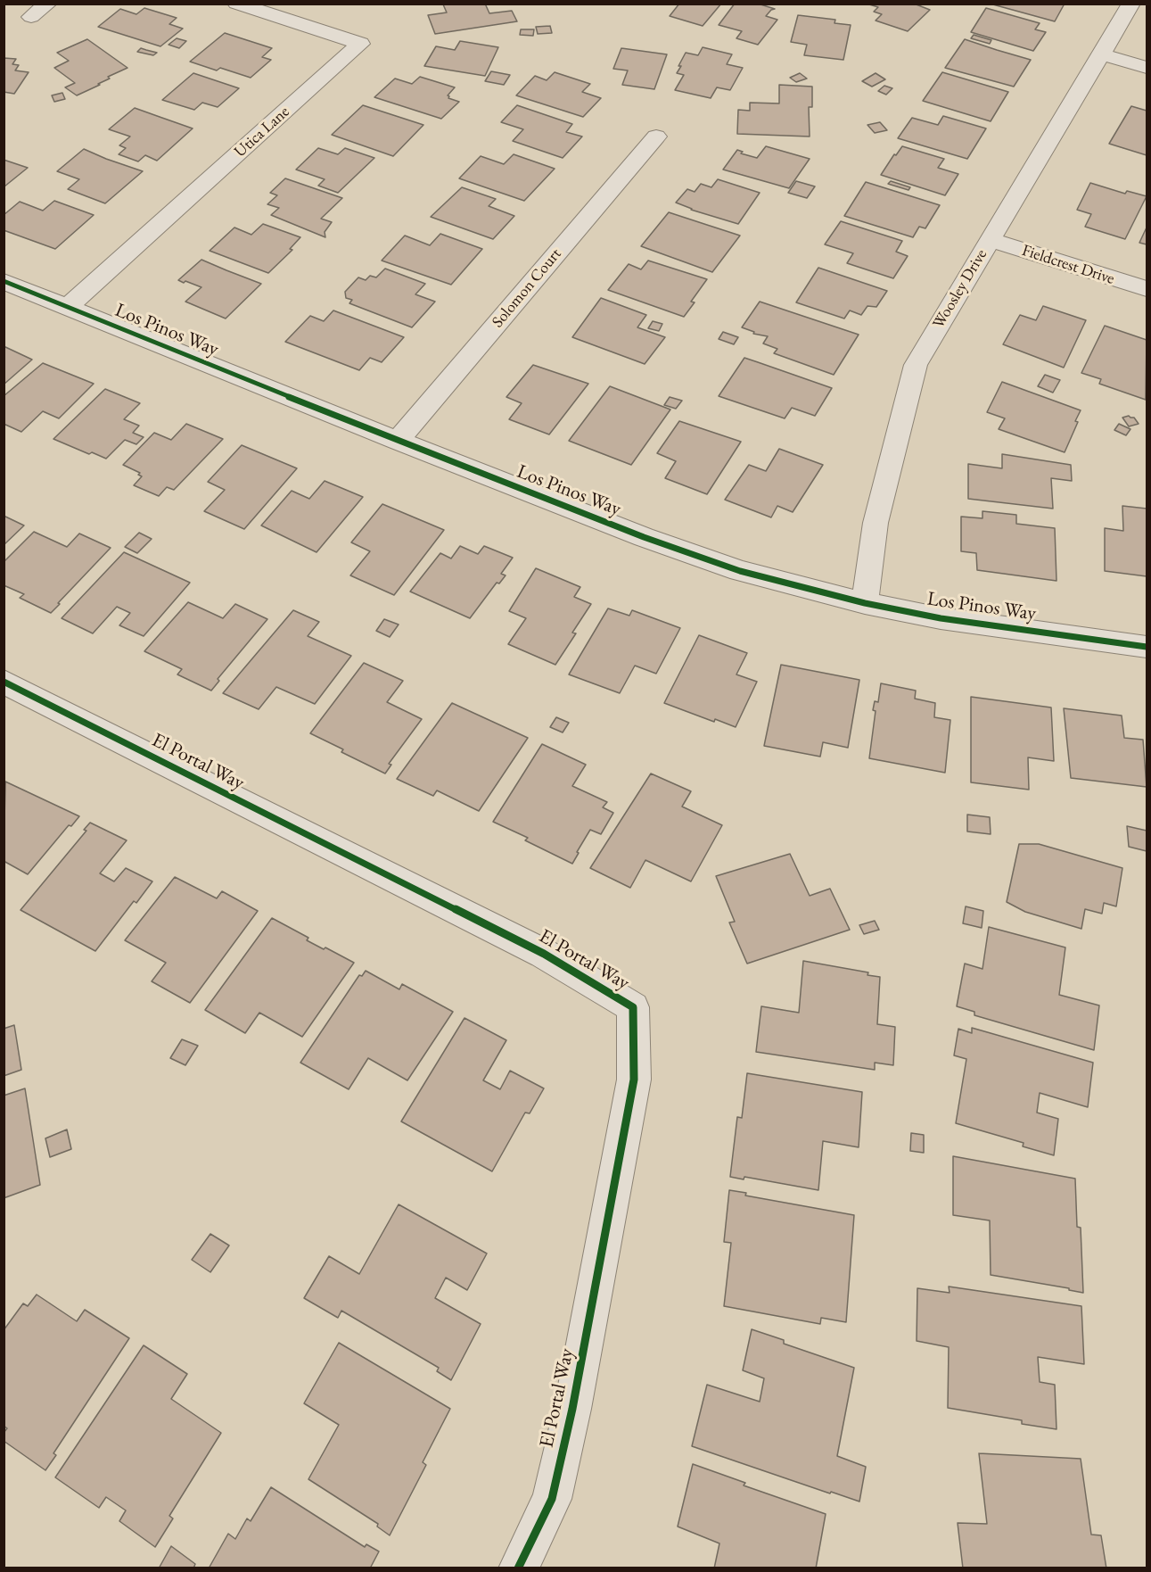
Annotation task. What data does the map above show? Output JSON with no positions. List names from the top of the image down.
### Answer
{
  "streets": {
    "street": [
      "Utica Lane",
      "Fieldcrest Drive",
      "Solomon Court",
      "Woosley Drive",
      "Los Pinos Way",
      "El Portal Way"
    ]
  },
  "crossings": [
    ["Utica Lane", "Los Pinos Way"],
    ["Fieldcrest Drive", "Woosley Drive"],
    ["Solomon Court", "Los Pinos Way"],
    ["Woosley Drive", "Los Pinos Way"]
  ]
}
